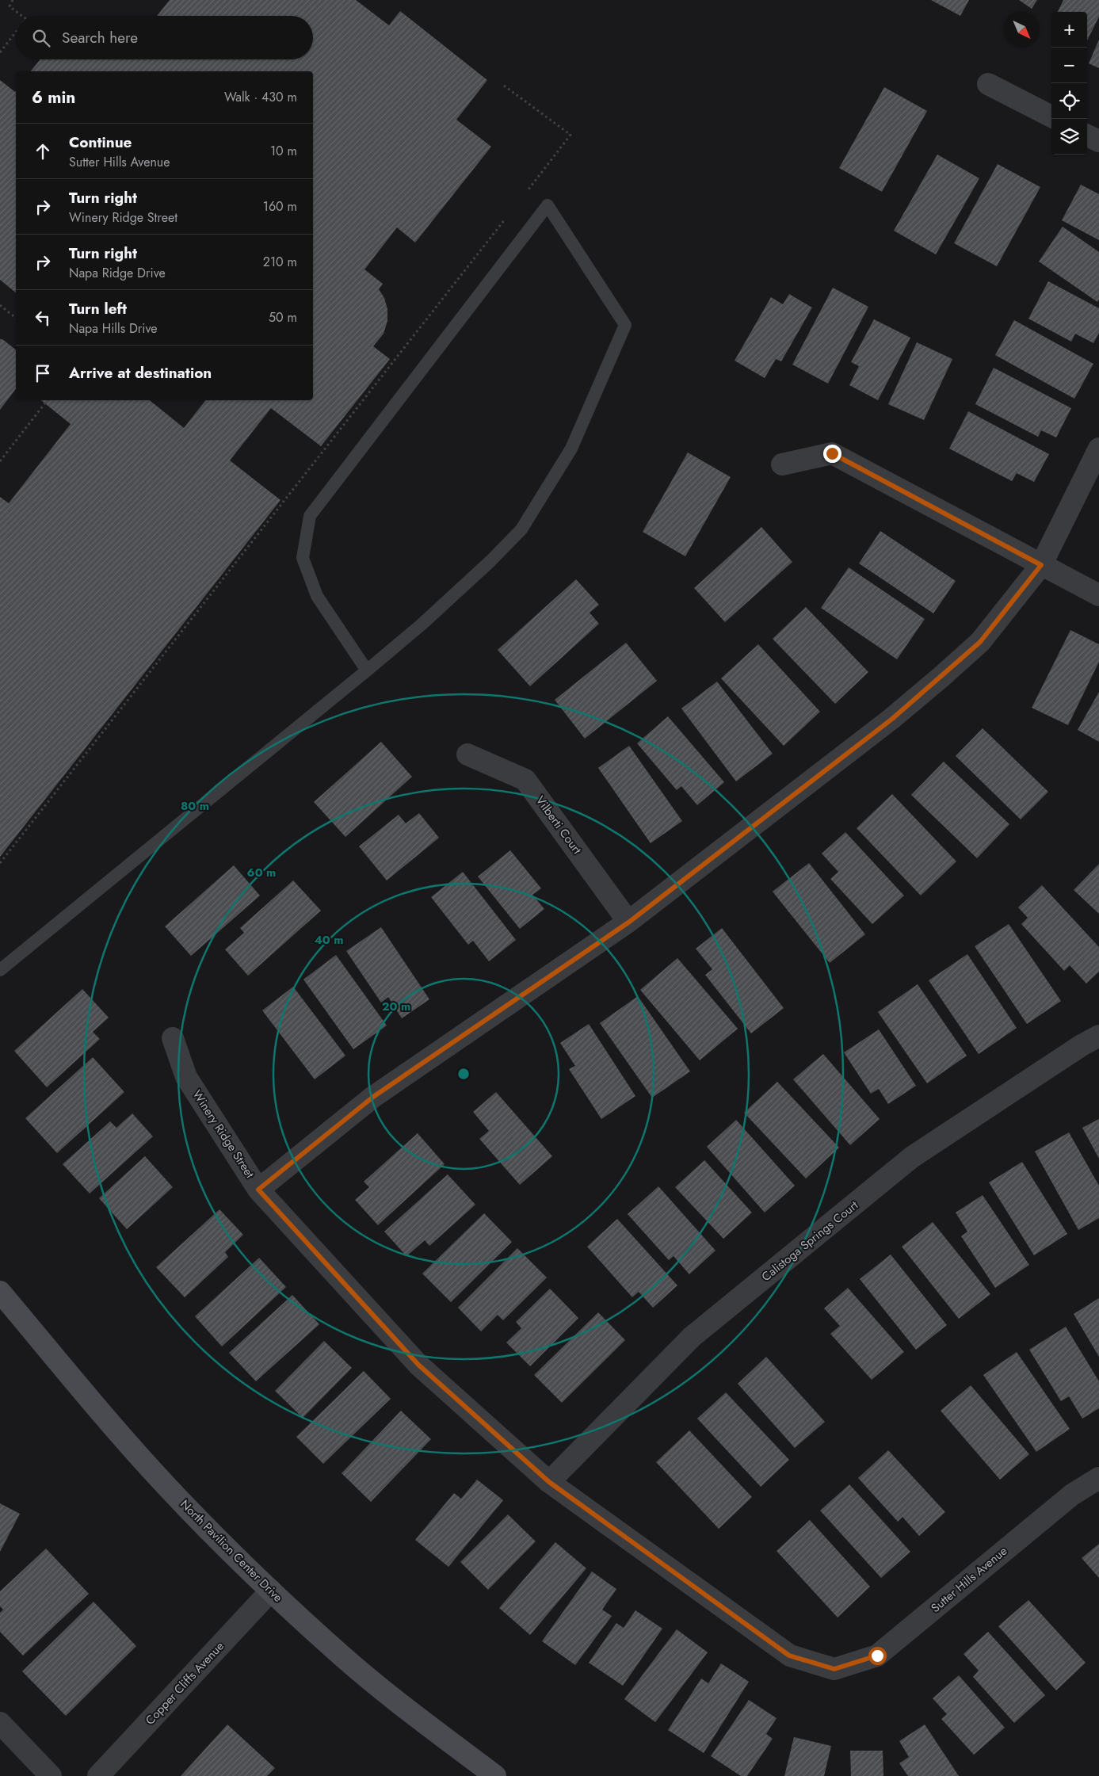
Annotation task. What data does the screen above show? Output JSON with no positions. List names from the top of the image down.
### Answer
{
  "streets": {
    "street": [
      "Vilberti Court",
      "Winery Ridge Street",
      "Calistoga Springs Court",
      "North Pavilion Center Drive",
      "Sutter Hills Avenue",
      "Copper Cliffs Avenue"
    ]
  },
  "crossings": [
    ["Winery Ridge Street", "Calistoga Springs Court"],
    ["Winery Ridge Street", "Sutter Hills Avenue"],
    ["North Pavilion Center Drive", "Copper Cliffs Avenue"]
  ],
  "north": "bottom right",
  "page": {
    "map_buttons": ["+", "−"],
    "search": "Search here",
    "heading": ["6 min", "Walk · 430 m"],
    "list": [
      ["Continue", "Sutter Hills Avenue", "10 m"],
      ["Turn right", "Winery Ridge Street", "160 m"],
      ["Turn right", "Napa Ridge Drive", "210 m"],
      ["Turn left", "Napa Hills Drive", "50 m"],
      "Arrive at destination"
    ]
  },
  "rings": [
    "80 m",
    "60 m",
    "40 m",
    "20 m"
  ]
}
